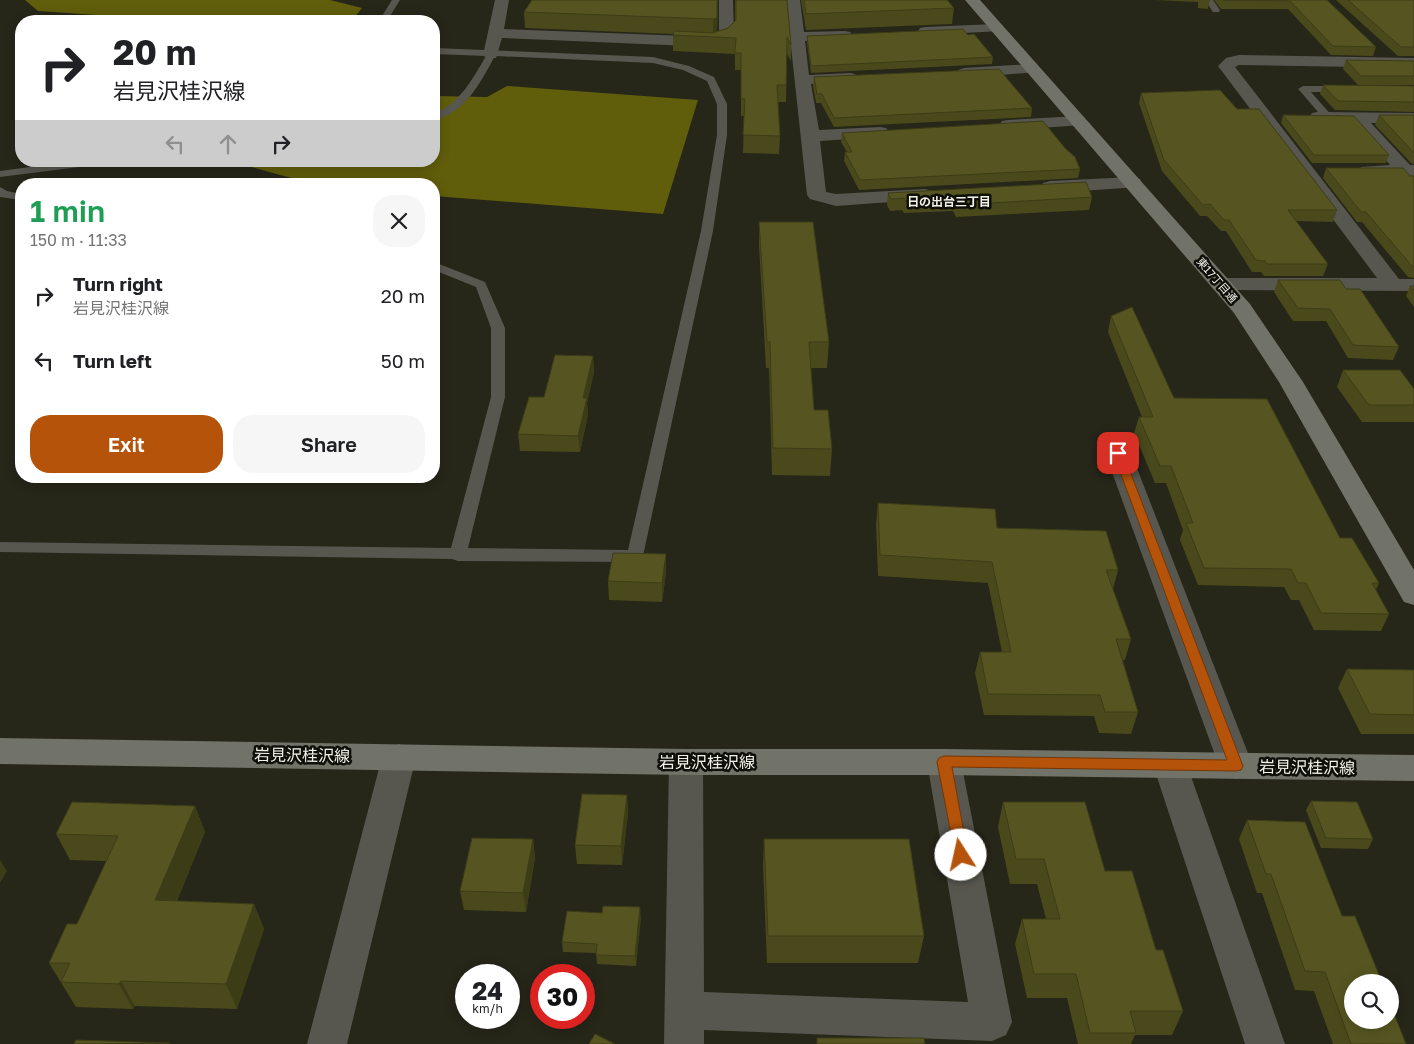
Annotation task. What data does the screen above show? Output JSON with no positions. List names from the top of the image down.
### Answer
{
  "streets": {
    "street": ["東17丁目通", "岩見沢桂沢線"]
  },
  "districts": ["日の出台三丁目"],
  "page": {
    "turn": ["20 m", "岩見沢桂沢線"],
    "heading": ["1 min", "150 m · 11:33"],
    "list": [
      {
        "name": "Turn right",
        "note": "岩見沢桂沢線",
        "value": "20 m"
      },
      {
        "name": "Turn left",
        "value": "50 m"
      }
    ],
    "buttons": ["Exit", "Share"],
    "speed": "24 km/h",
    "limit": "30"
  }
}
